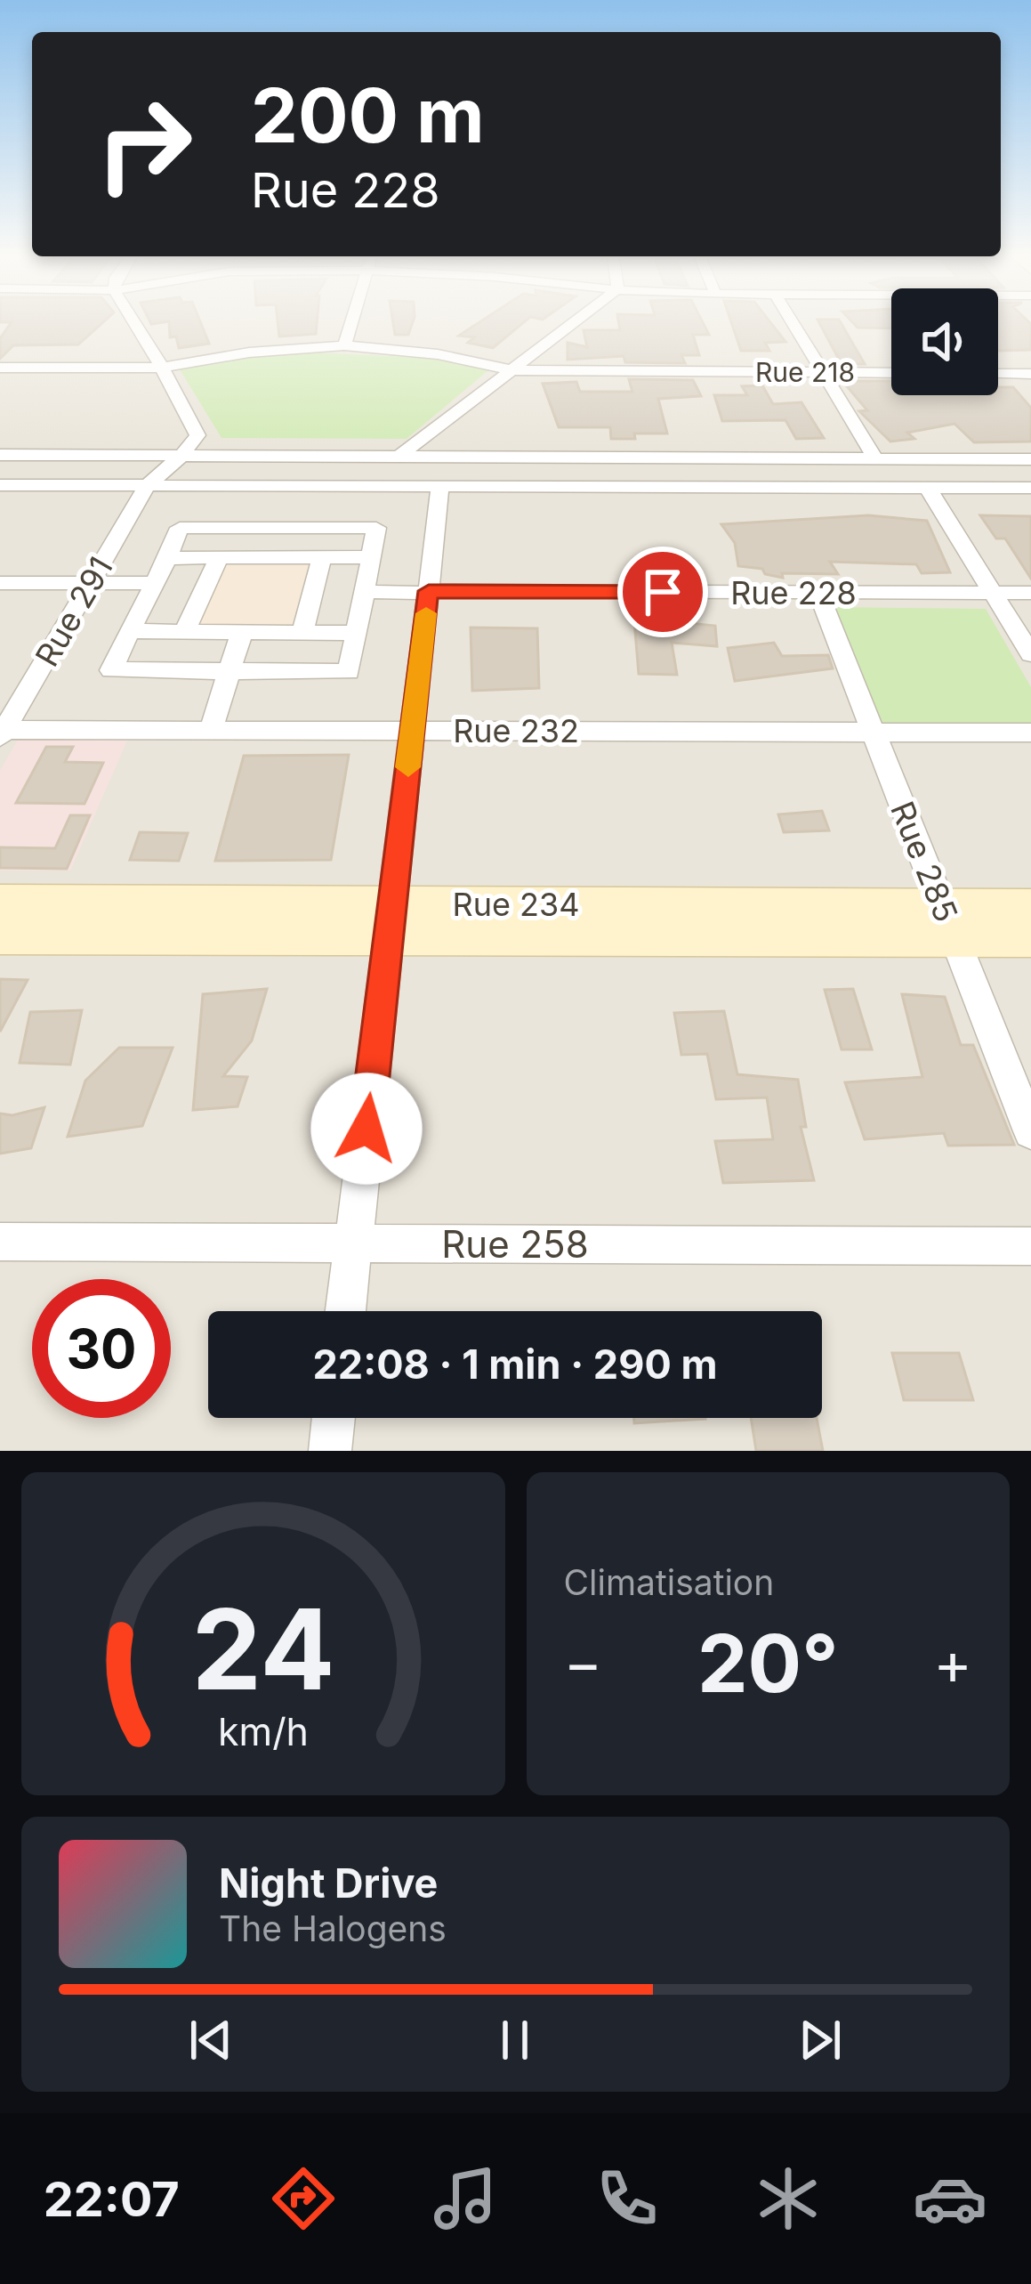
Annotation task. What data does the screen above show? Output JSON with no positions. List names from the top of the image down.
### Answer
{
  "streets": {
    "main road": ["Rue 234"],
    "street": [
      "Rue 218",
      "Rue 228",
      "Rue 291",
      "Rue 232",
      "Rue 285",
      "Rue 258"
    ]
  },
  "crossings": [
    ["Rue 228", "Rue 285"],
    ["Rue 291", "Rue 232"],
    ["Rue 232", "Rue 285"],
    ["Rue 285", "Rue 234"]
  ],
  "page": {
    "turn": ["200 m", "Rue 228"],
    "limit": "30",
    "trip": "22:08 · 1 min · 290 m",
    "tile": "Climatisation",
    "heat": ["−", "20°", "+"],
    "song": ["Night Drive", "The Halogens"],
    "tabs": "22:07",
    "gauge": ["24", "km/h"]
  }
}
